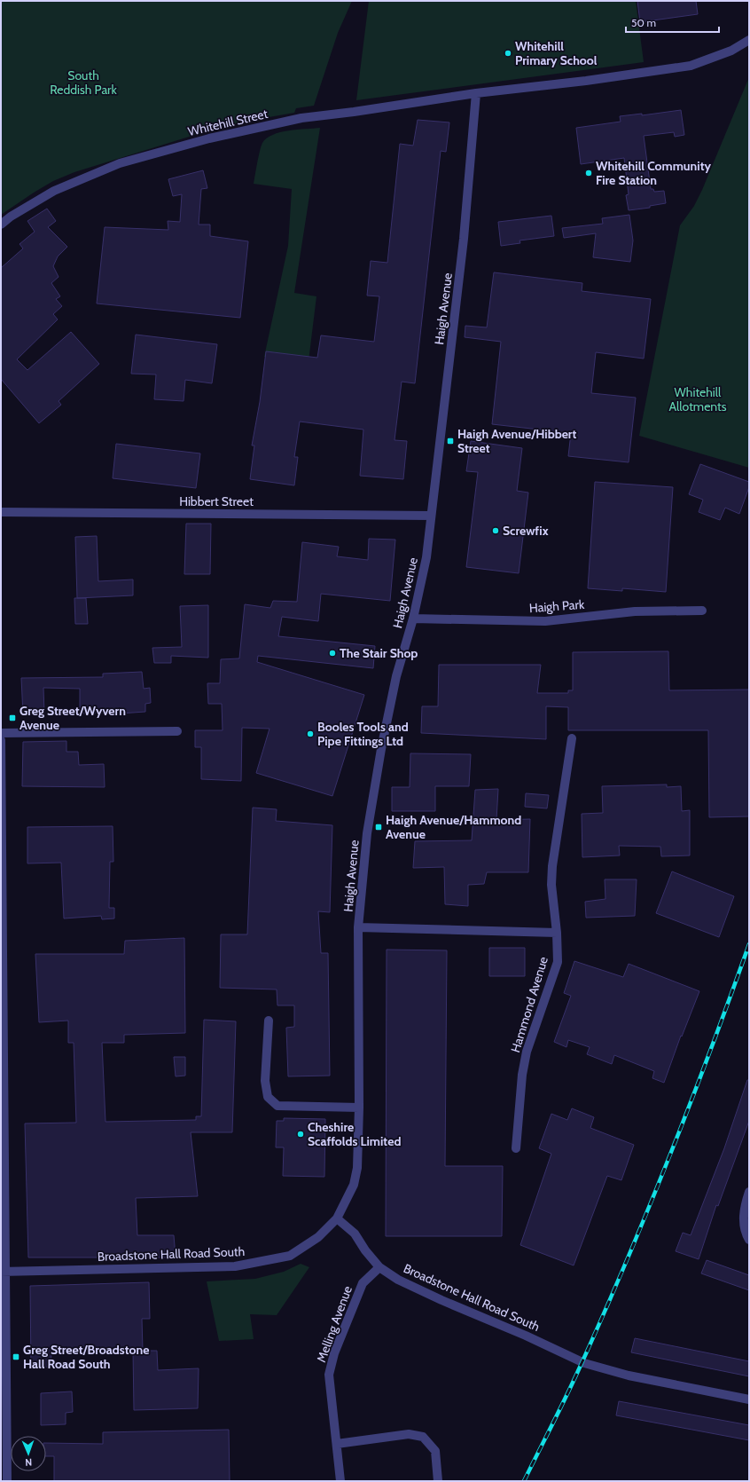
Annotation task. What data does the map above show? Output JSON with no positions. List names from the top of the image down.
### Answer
{
  "streets": {
    "street": [
      "Whitehill Street",
      "Haigh Avenue",
      "Hibbert Street",
      "Haigh Park",
      "Hammond Avenue",
      "Broadstone Hall Road South",
      "Melling Avenue"
    ]
  },
  "crossings": [
    ["Whitehill Street", "Haigh Avenue"],
    ["Haigh Avenue", "Hibbert Street"],
    ["Haigh Avenue", "Haigh Park"],
    ["Haigh Avenue", "Broadstone Hall Road South"],
    ["Broadstone Hall Road South", "Melling Avenue"]
  ],
  "parks": ["South Reddish Park", "Whitehill Allotments"],
  "places": {
    "other": [
      "Whitehill Primary School",
      "Whitehill Community Fire Station",
      "Screwfix",
      "The Stair Shop",
      "Booles Tools and Pipe Fittings Ltd",
      "Cheshire Scaffolds Limited"
    ],
    "transit": [
      "Haigh Avenue/Hibbert Street",
      "Greg Street/Wyvern Avenue",
      "Haigh Avenue/Hammond Avenue",
      "Greg Street/Broadstone Hall Road South"
    ]
  },
  "scale_bar": "50 m",
  "north": "bottom"
}
